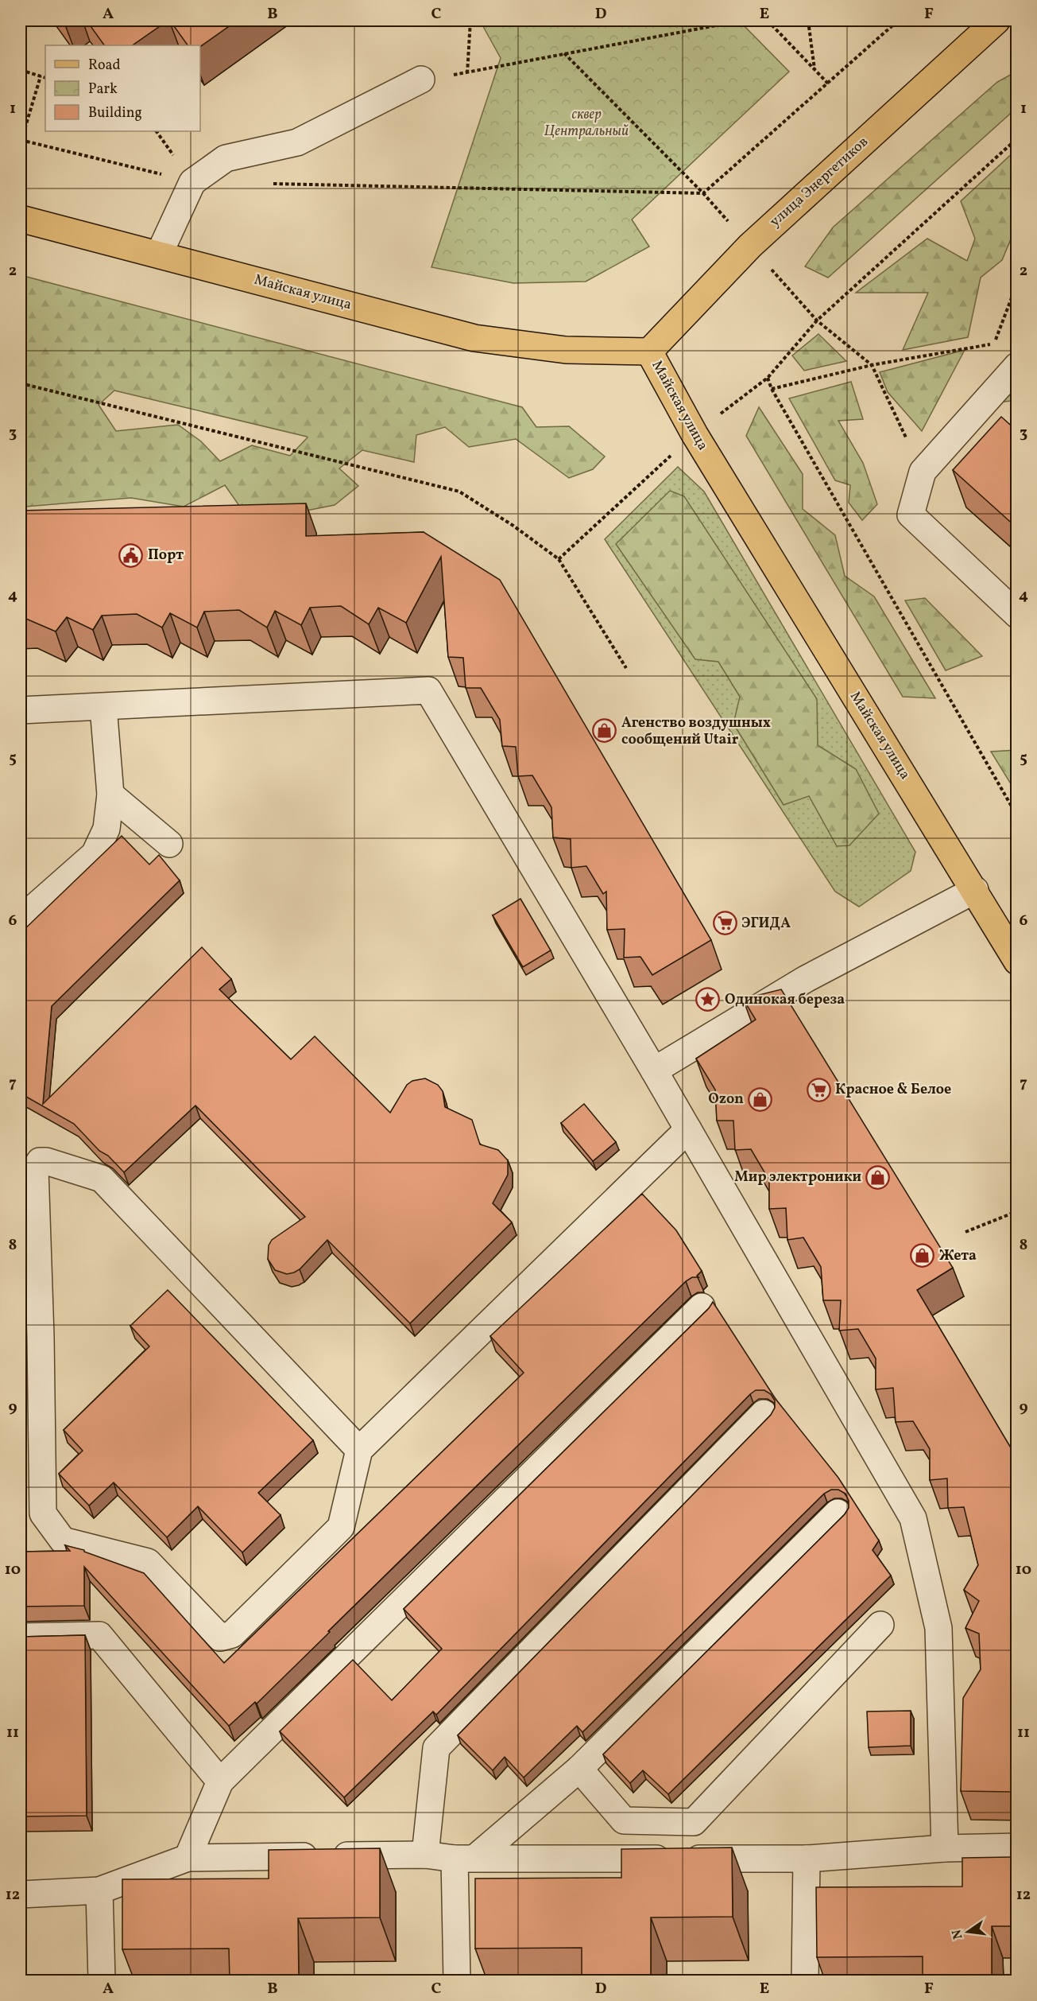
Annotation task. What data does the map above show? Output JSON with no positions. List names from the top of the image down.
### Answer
{
  "streets": {
    "main road": ["улица Энергетиков", "Майская улица"]
  },
  "crossings": [
    ["улица Энергетиков", "Майская улица"]
  ],
  "parks": ["сквер Центральный"],
  "places": {
    "public building": ["Порт"],
    "shop": [
      "Агенство воздушных сообщений Utair",
      "Ozon",
      "Мир электроники",
      "Жета"
    ],
    "supermarket": ["ЭГИДА", "Красное & Белое"],
    "place": ["Одинокая береза"]
  },
  "legend": ["Road", "Park", "Building"],
  "north": "left",
  "grid": {
    "columns": [
      "A",
      "B",
      "C",
      "D",
      "E",
      "F"
    ],
    "rows": [
      "1",
      "2",
      "3",
      "4",
      "5",
      "6",
      "7",
      "8",
      "9",
      "10",
      "11",
      "12"
    ]
  }
}
